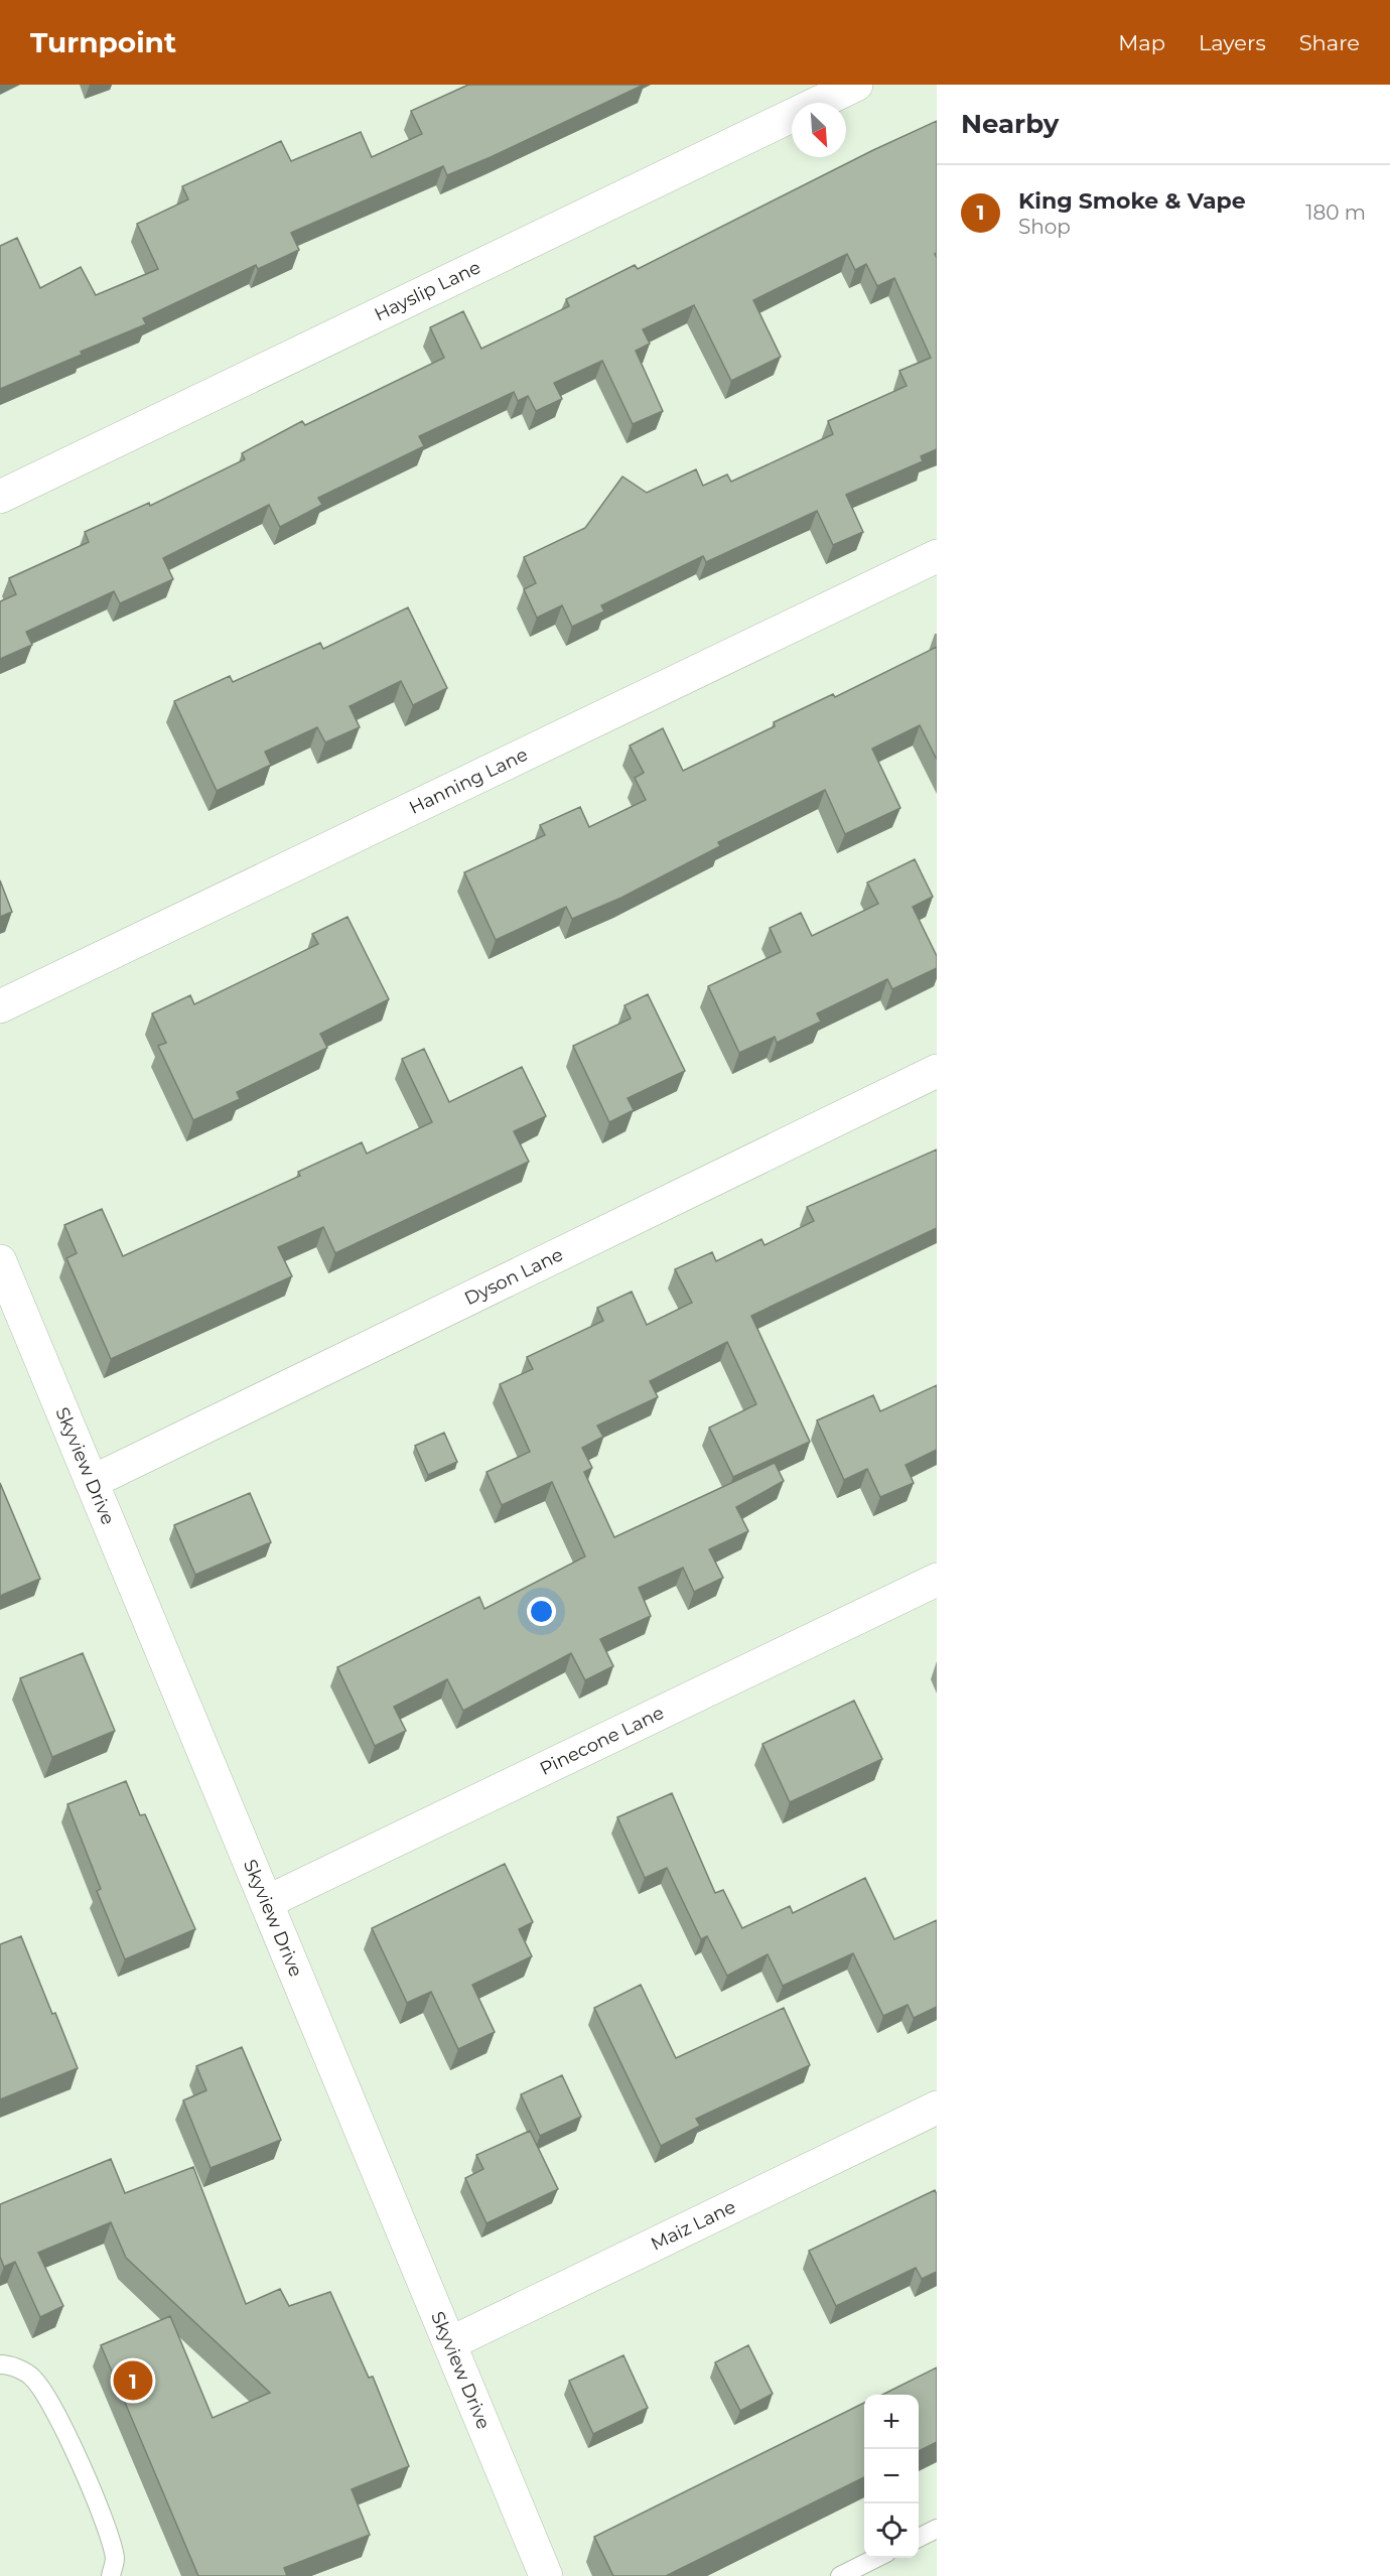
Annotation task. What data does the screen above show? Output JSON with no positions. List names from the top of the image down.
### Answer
{
  "streets": {
    "street": [
      "Hayslip Lane",
      "Hanning Lane",
      "Dyson Lane",
      "Skyview Drive",
      "Pinecone Lane",
      "Maiz Lane"
    ]
  },
  "crossings": [
    ["Dyson Lane", "Skyview Drive"],
    ["Skyview Drive", "Pinecone Lane"],
    ["Skyview Drive", "Maiz Lane"]
  ],
  "north": "bottom right",
  "page": {
    "header": "Turnpoint",
    "nav": ["Map", "Layers", "Share"],
    "heading": "Nearby",
    "list": [
      {
        "mark": "1",
        "name": "King Smoke & Vape",
        "note": "Shop",
        "value": "180 m"
      }
    ],
    "pins": "1",
    "map_buttons": ["+", "−"]
  }
}
